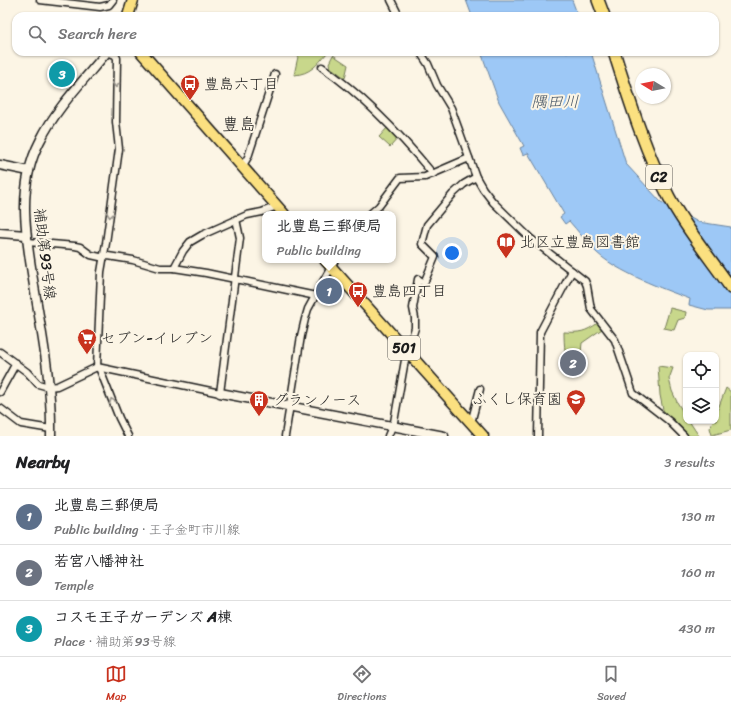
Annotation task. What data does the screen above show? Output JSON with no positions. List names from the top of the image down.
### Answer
{
  "streets": {
    "highway": ["C2"],
    "main road": ["501"],
    "street": ["補助第93号線"]
  },
  "districts": ["豊島"],
  "water": ["隅田川"],
  "places": {
    "bus stop": ["豊島六丁目", "豊島四丁目"],
    "library": ["北区立豊島図書館"],
    "supermarket": ["セブン-イレブン"],
    "school or university": ["ふくし保育園"],
    "building": ["グランノース"]
  },
  "north": "left",
  "page": {
    "search": "Search here",
    "pins": ["3", "1", "2"],
    "popup": ["北豊島三郵便局", "Public building"],
    "heading": ["Nearby", "3 results"],
    "list": [
      {
        "mark": "1",
        "name": "北豊島三郵便局",
        "note": "Public building · 王子金町市川線",
        "value": "130 m"
      },
      {
        "mark": "2",
        "name": "若宮八幡神社",
        "note": "Temple",
        "value": "160 m"
      },
      {
        "mark": "3",
        "name": "コスモ王子ガーデンズ A棟",
        "note": "Place · 補助第93号線",
        "value": "430 m"
      }
    ],
    "nav": ["Map", "Directions", "Saved"]
  }
}
